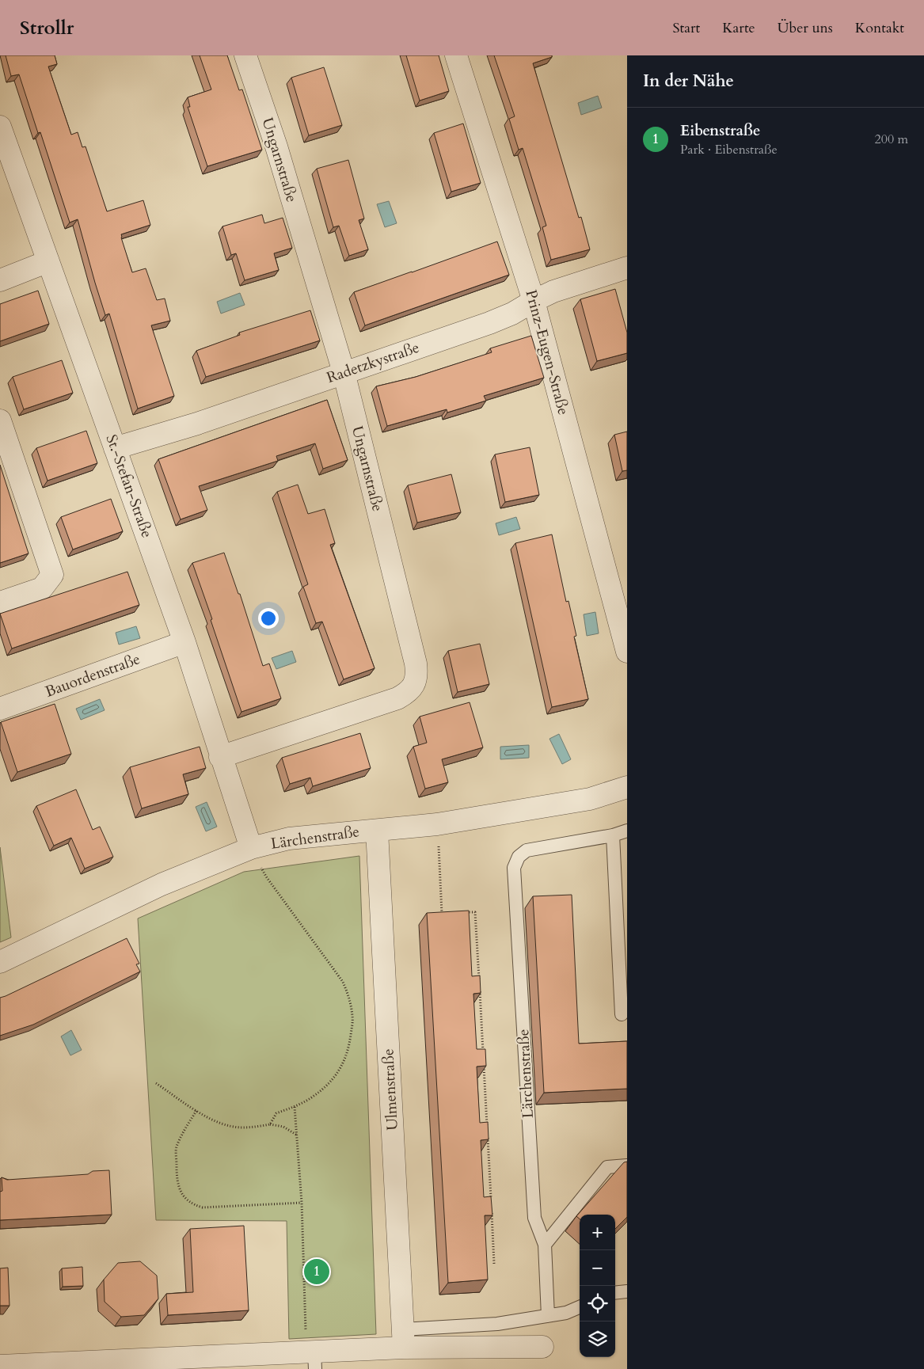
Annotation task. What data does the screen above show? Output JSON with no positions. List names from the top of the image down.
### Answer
{
  "streets": {
    "street": [
      "Ungarnstraße",
      "Prinz-Eugen-Straße",
      "Radetzkystraße",
      "St.-Stefan-Straße",
      "Bauordenstraße",
      "Lärchenstraße",
      "Ulmenstraße"
    ]
  },
  "crossings": [
    ["Ungarnstraße", "Radetzkystraße"],
    ["Ungarnstraße", "St.-Stefan-Straße"],
    ["Prinz-Eugen-Straße", "Radetzkystraße"],
    ["Radetzkystraße", "St.-Stefan-Straße"],
    ["St.-Stefan-Straße", "Bauordenstraße"],
    ["St.-Stefan-Straße", "Lärchenstraße"],
    ["Lärchenstraße", "Ulmenstraße"]
  ],
  "page": {
    "header": "Strollr",
    "nav": [
      "Start",
      "Karte",
      "Über uns",
      "Kontakt"
    ],
    "heading": "In der Nähe",
    "list": [
      {
        "mark": "1",
        "name": "Eibenstraße",
        "note": "Park · Eibenstraße",
        "value": "200 m"
      }
    ],
    "map_buttons": ["+", "−"],
    "pins": "1"
  }
}
